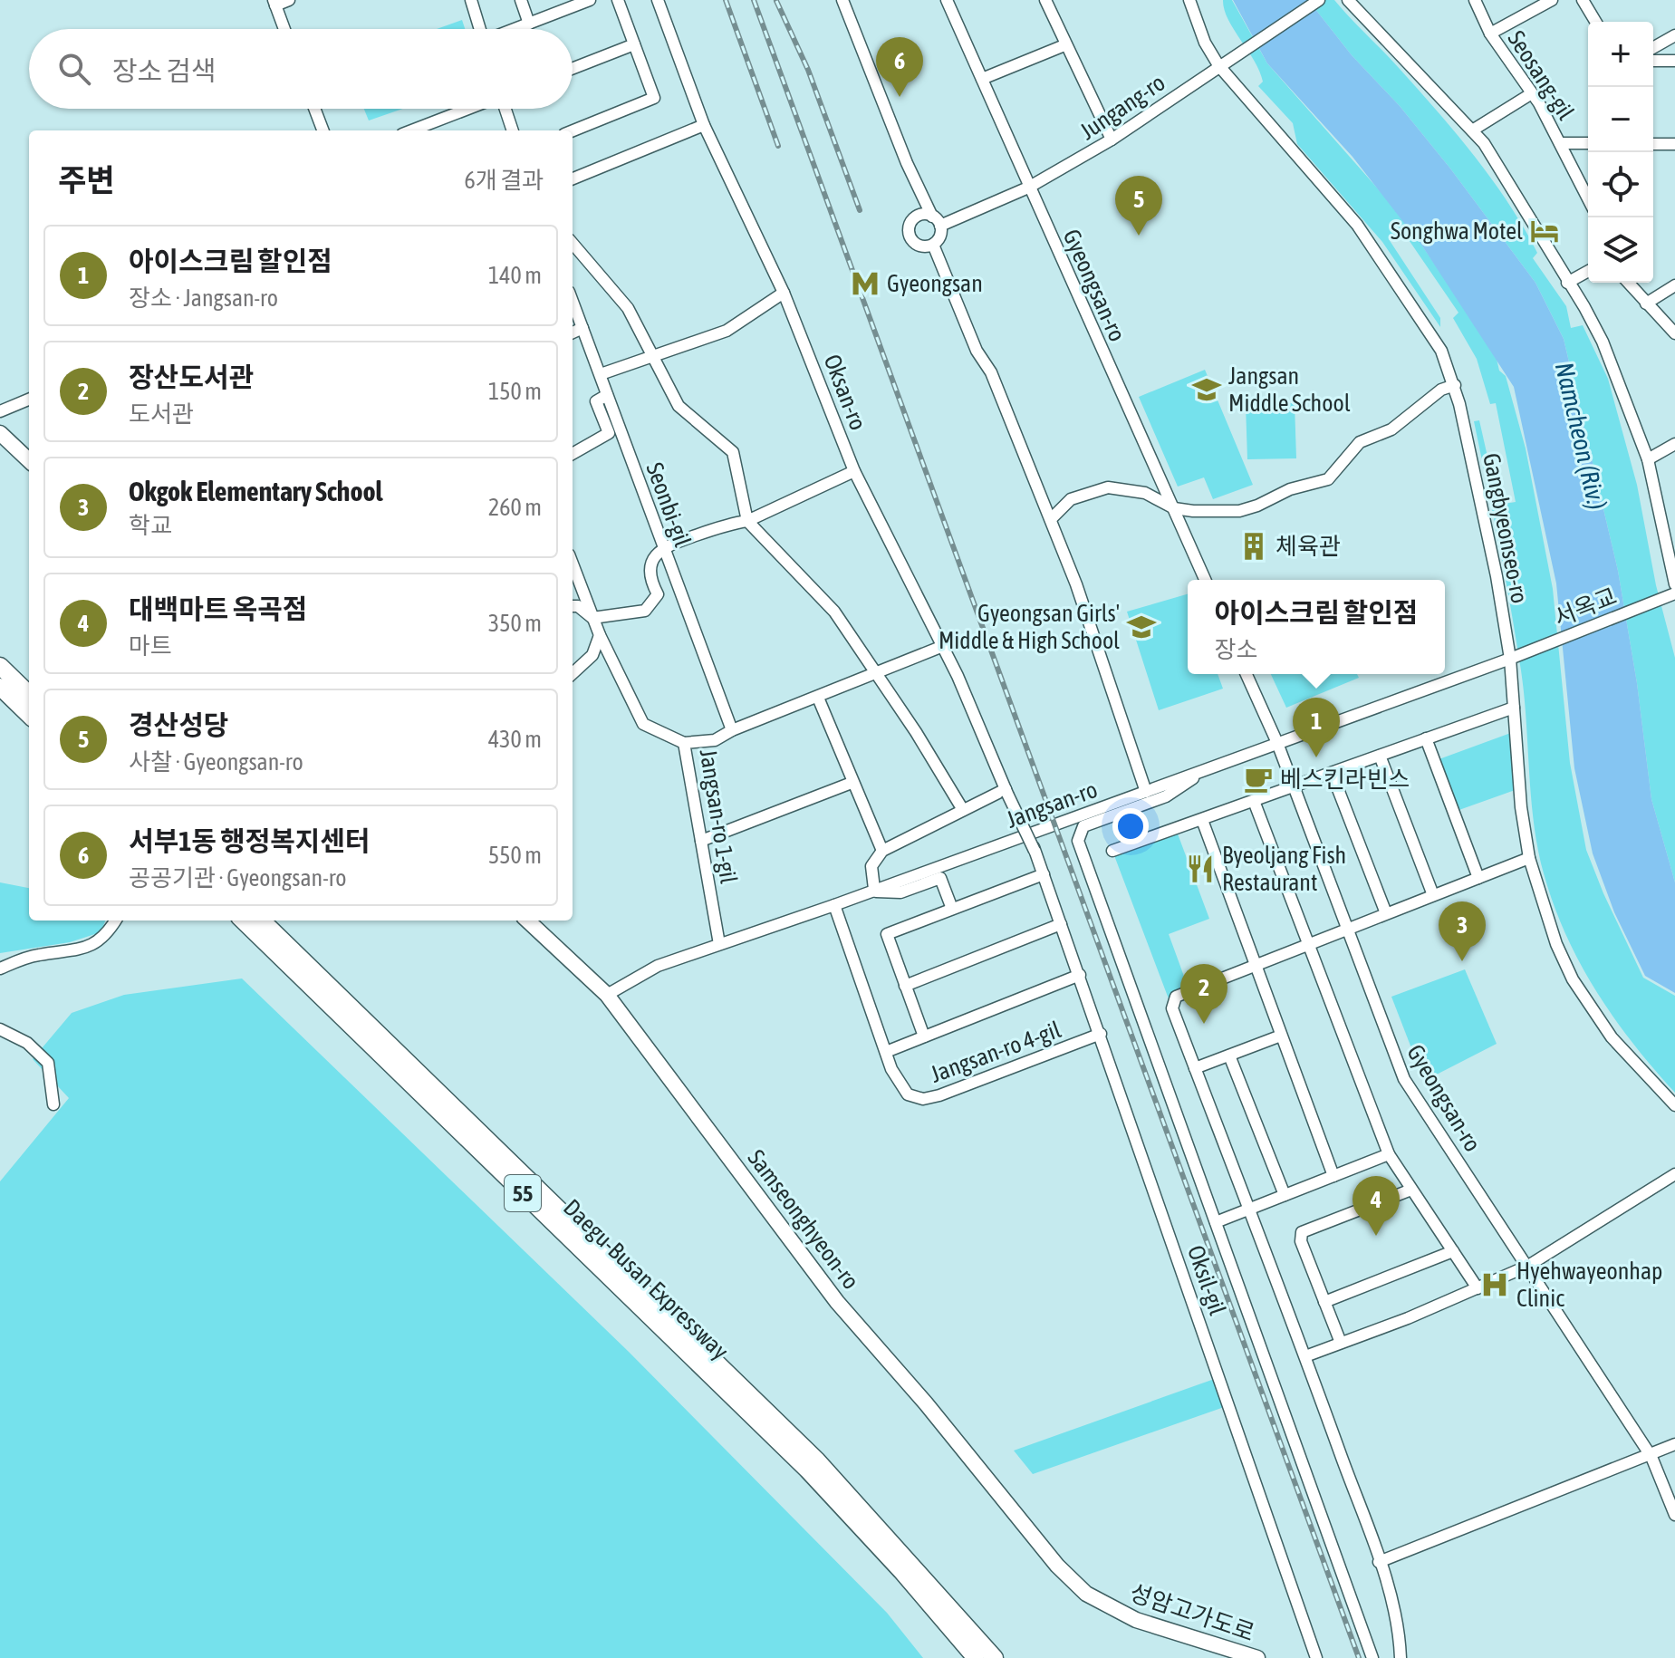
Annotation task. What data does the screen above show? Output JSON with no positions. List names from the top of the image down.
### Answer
{
  "streets": {
    "highway": ["55", "Daegu-Busan Expressway"],
    "main road": ["Samseonghyeon-ro", "성암고가도로"],
    "street": [
      "Seosang-gil",
      "Jungang-ro",
      "Gyeongsan-ro",
      "Oksan-ro",
      "Seonbi-gil",
      "Gangbyeonseo-ro",
      "서옥교",
      "Jangsan-ro",
      "Jangsan-ro 1-gil",
      "Jangsan-ro 4-gil",
      "Oksil-gil"
    ]
  },
  "crossings": [
    ["Jungang-ro", "Gyeongsan-ro"],
    ["Jungang-ro", "Gangbyeonseo-ro"],
    ["Gyeongsan-ro", "Jangsan-ro"],
    ["Oksan-ro", "Jangsan-ro 1-gil"],
    ["Oksan-ro", "Oksil-gil"],
    ["Seonbi-gil", "Jangsan-ro 1-gil"],
    ["Gangbyeonseo-ro", "서옥교"],
    ["Gangbyeonseo-ro", "Jangsan-ro"],
    ["서옥교", "Jangsan-ro"],
    ["Jangsan-ro", "Jangsan-ro 1-gil"],
    ["Jangsan-ro", "Jangsan-ro 4-gil"],
    ["Jangsan-ro", "Samseonghyeon-ro"],
    ["Jangsan-ro 4-gil", "Oksil-gil"],
    ["Samseonghyeon-ro", "성암고가도로"]
  ],
  "water": ["Namcheon (Riv.)"],
  "places": {
    "hotel": ["Songhwa Motel"],
    "metro station": ["Gyeongsan"],
    "school or university": ["Jangsan Middle School", "Gyeongsan Girls' Middle & High School"],
    "building": ["체육관"],
    "cafe": ["베스킨라빈스"],
    "restaurant": ["Byeoljang Fish Restaurant"],
    "hospital": ["Hyehwayeonhap Clinic"]
  },
  "page": {
    "map_buttons": ["+", "−"],
    "search": "장소 검색",
    "pins": [
      "6",
      "5",
      "1",
      "3",
      "2",
      "4"
    ],
    "heading": ["주변", "6개 결과"],
    "list": [
      {
        "mark": "1",
        "name": "아이스크림 할인점",
        "note": "장소 · Jangsan-ro",
        "value": "140 m"
      },
      {
        "mark": "2",
        "name": "장산도서관",
        "note": "도서관",
        "value": "150 m"
      },
      {
        "mark": "3",
        "name": "Okgok Elementary School",
        "note": "학교",
        "value": "260 m"
      },
      {
        "mark": "4",
        "name": "대백마트 옥곡점",
        "note": "마트",
        "value": "350 m"
      },
      {
        "mark": "5",
        "name": "경산성당",
        "note": "사찰 · Gyeongsan-ro",
        "value": "430 m"
      },
      {
        "mark": "6",
        "name": "서부1동 행정복지센터",
        "note": "공공기관 · Gyeongsan-ro",
        "value": "550 m"
      }
    ],
    "popup": ["아이스크림 할인점", "장소"]
  }
}
